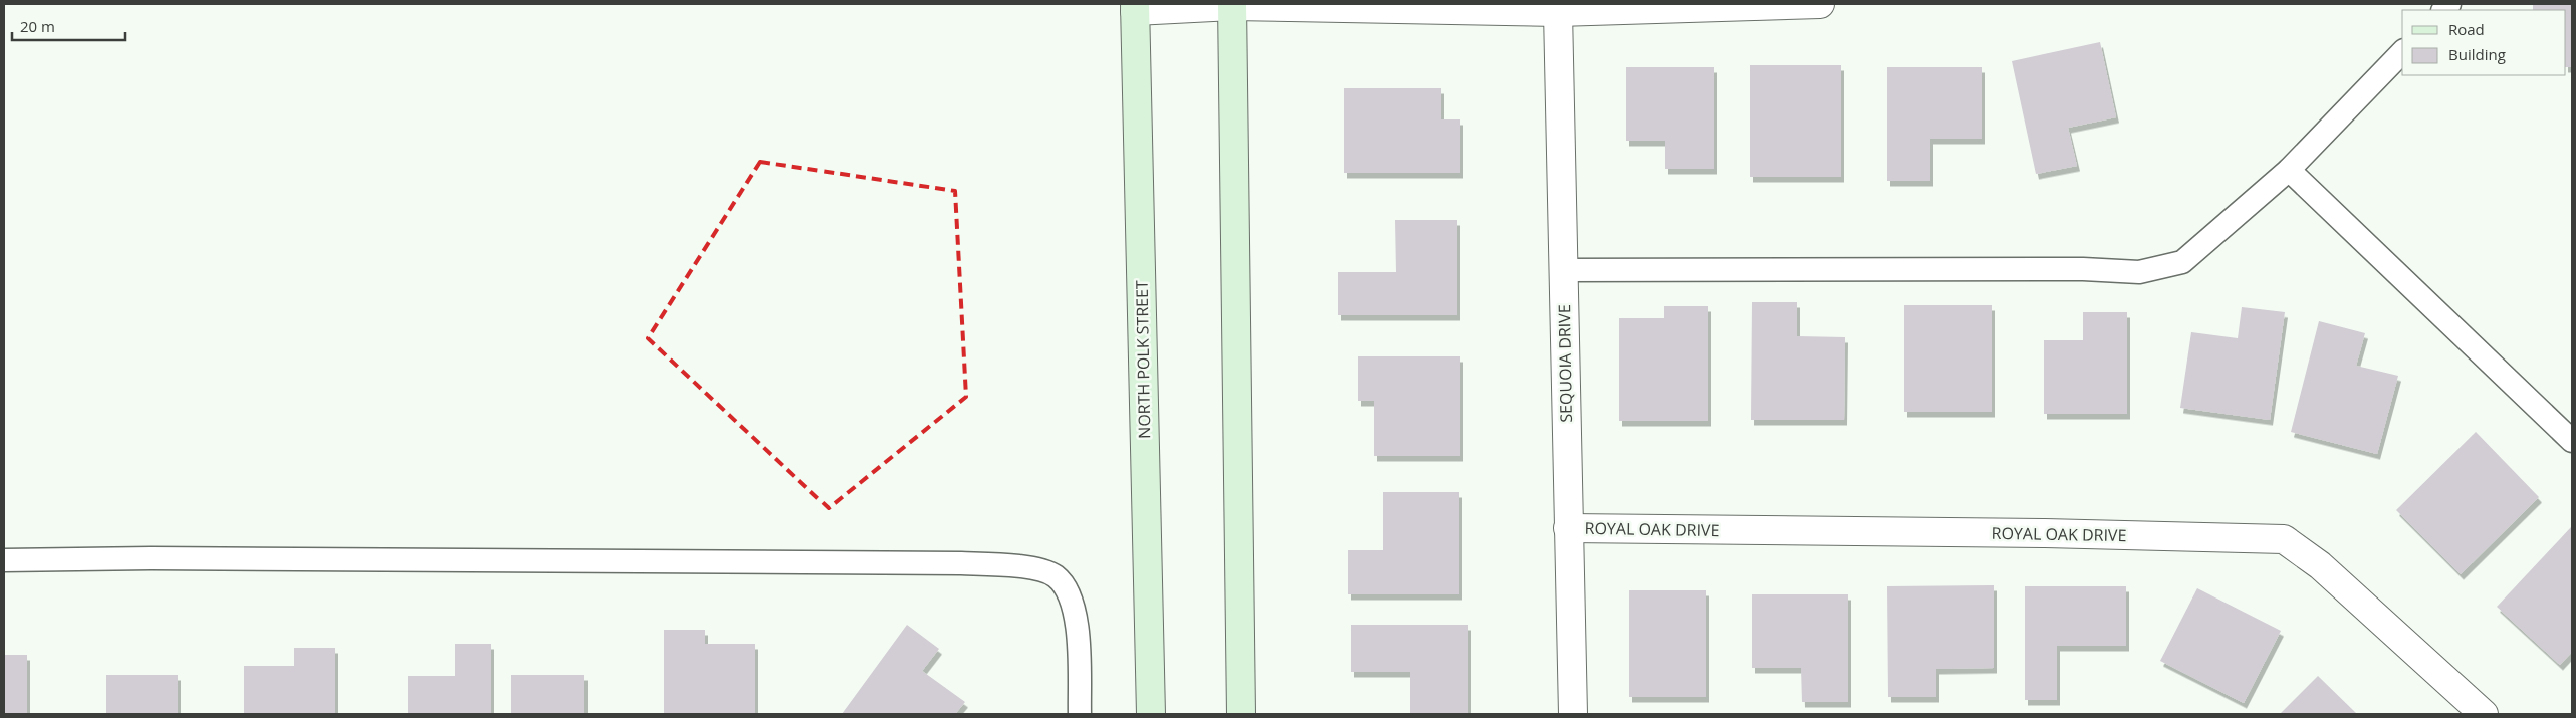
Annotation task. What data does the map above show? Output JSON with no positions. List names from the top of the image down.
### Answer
{
  "streets": {
    "main road": ["NORTH POLK STREET"],
    "street": ["SEQUOIA DRIVE", "ROYAL OAK DRIVE"]
  },
  "crossings": [
    ["SEQUOIA DRIVE", "ROYAL OAK DRIVE"]
  ],
  "legend": ["Road", "Building"],
  "scale_bar": "20 m"
}
